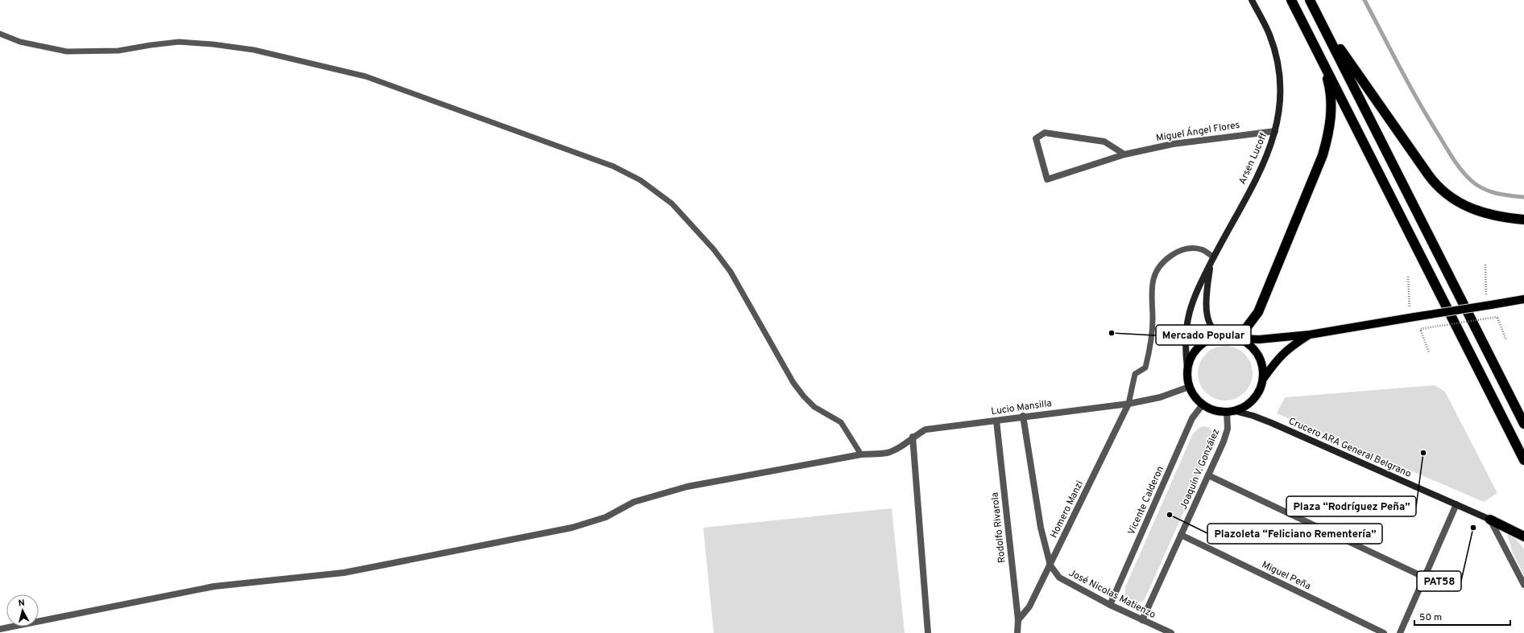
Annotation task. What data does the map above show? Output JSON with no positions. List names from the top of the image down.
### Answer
{
  "streets": {
    "street": [
      "Miguel Ángel Flores",
      "Arsen Lucoff",
      "Lucio Mansilla",
      "Crucero ARA General Belgrano",
      "Joaquín V. González",
      "Vicente Calderon",
      "Homero Manzi",
      "Rodolfo Rivarola",
      "Miguel Peña",
      "José Nicolas Matienzo"
    ]
  },
  "crossings": [
    ["Miguel Ángel Flores", "Arsen Lucoff"],
    ["Arsen Lucoff", "Lucio Mansilla"],
    ["Arsen Lucoff", "Crucero ARA General Belgrano"],
    ["Arsen Lucoff", "Joaquín V. González"],
    ["Arsen Lucoff", "Vicente Calderon"],
    ["Lucio Mansilla", "Crucero ARA General Belgrano"],
    ["Lucio Mansilla", "Joaquín V. González"],
    ["Lucio Mansilla", "Vicente Calderon"],
    ["Lucio Mansilla", "Homero Manzi"],
    ["Lucio Mansilla", "Rodolfo Rivarola"],
    ["Crucero ARA General Belgrano", "Joaquín V. González"],
    ["Crucero ARA General Belgrano", "Vicente Calderon"],
    ["Joaquín V. González", "Vicente Calderon"],
    ["Joaquín V. González", "Miguel Peña"],
    ["Joaquín V. González", "José Nicolas Matienzo"],
    ["Vicente Calderon", "José Nicolas Matienzo"],
    ["Homero Manzi", "Rodolfo Rivarola"],
    ["Homero Manzi", "José Nicolas Matienzo"]
  ],
  "places": [
    "Mercado Popular",
    "Plaza “Rodríguez Peña”",
    "Plazoleta “Feliciano Rementería”",
    "PAT58"
  ],
  "scale_bar": "50 m",
  "north": "top"
}
